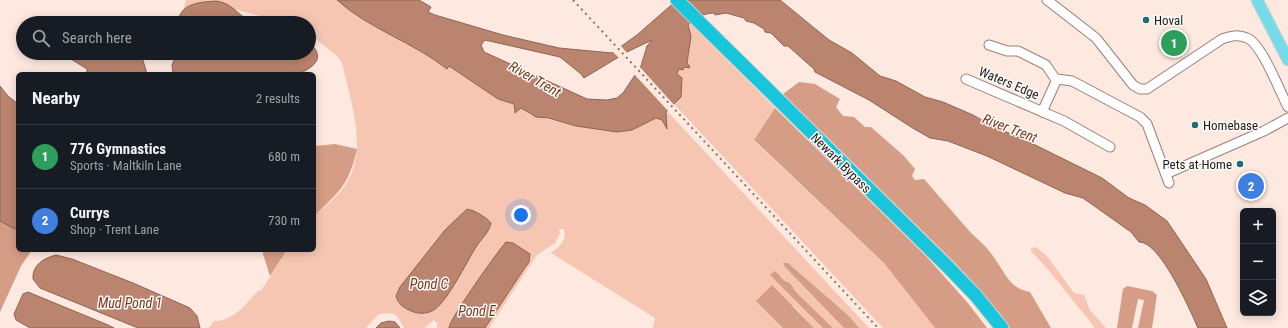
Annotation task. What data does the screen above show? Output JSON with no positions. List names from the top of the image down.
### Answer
{
  "streets": {
    "highway": ["Newark Bypass"],
    "street": ["Waters Edge"]
  },
  "water": [
    "River Trent",
    "Pond C",
    "Mud Pond 1",
    "Pond E"
  ],
  "places": ["Hoval", "Homebase", "Pets at Home"],
  "page": {
    "search": "Search here",
    "pins": ["1", "2"],
    "heading": ["Nearby", "2 results"],
    "list": [
      {
        "mark": "1",
        "name": "776 Gymnastics",
        "note": "Sports · Maltkiln Lane",
        "value": "680 m"
      },
      {
        "mark": "2",
        "name": "Currys",
        "note": "Shop · Trent Lane",
        "value": "730 m"
      }
    ],
    "map_buttons": ["+", "−"]
  }
}
